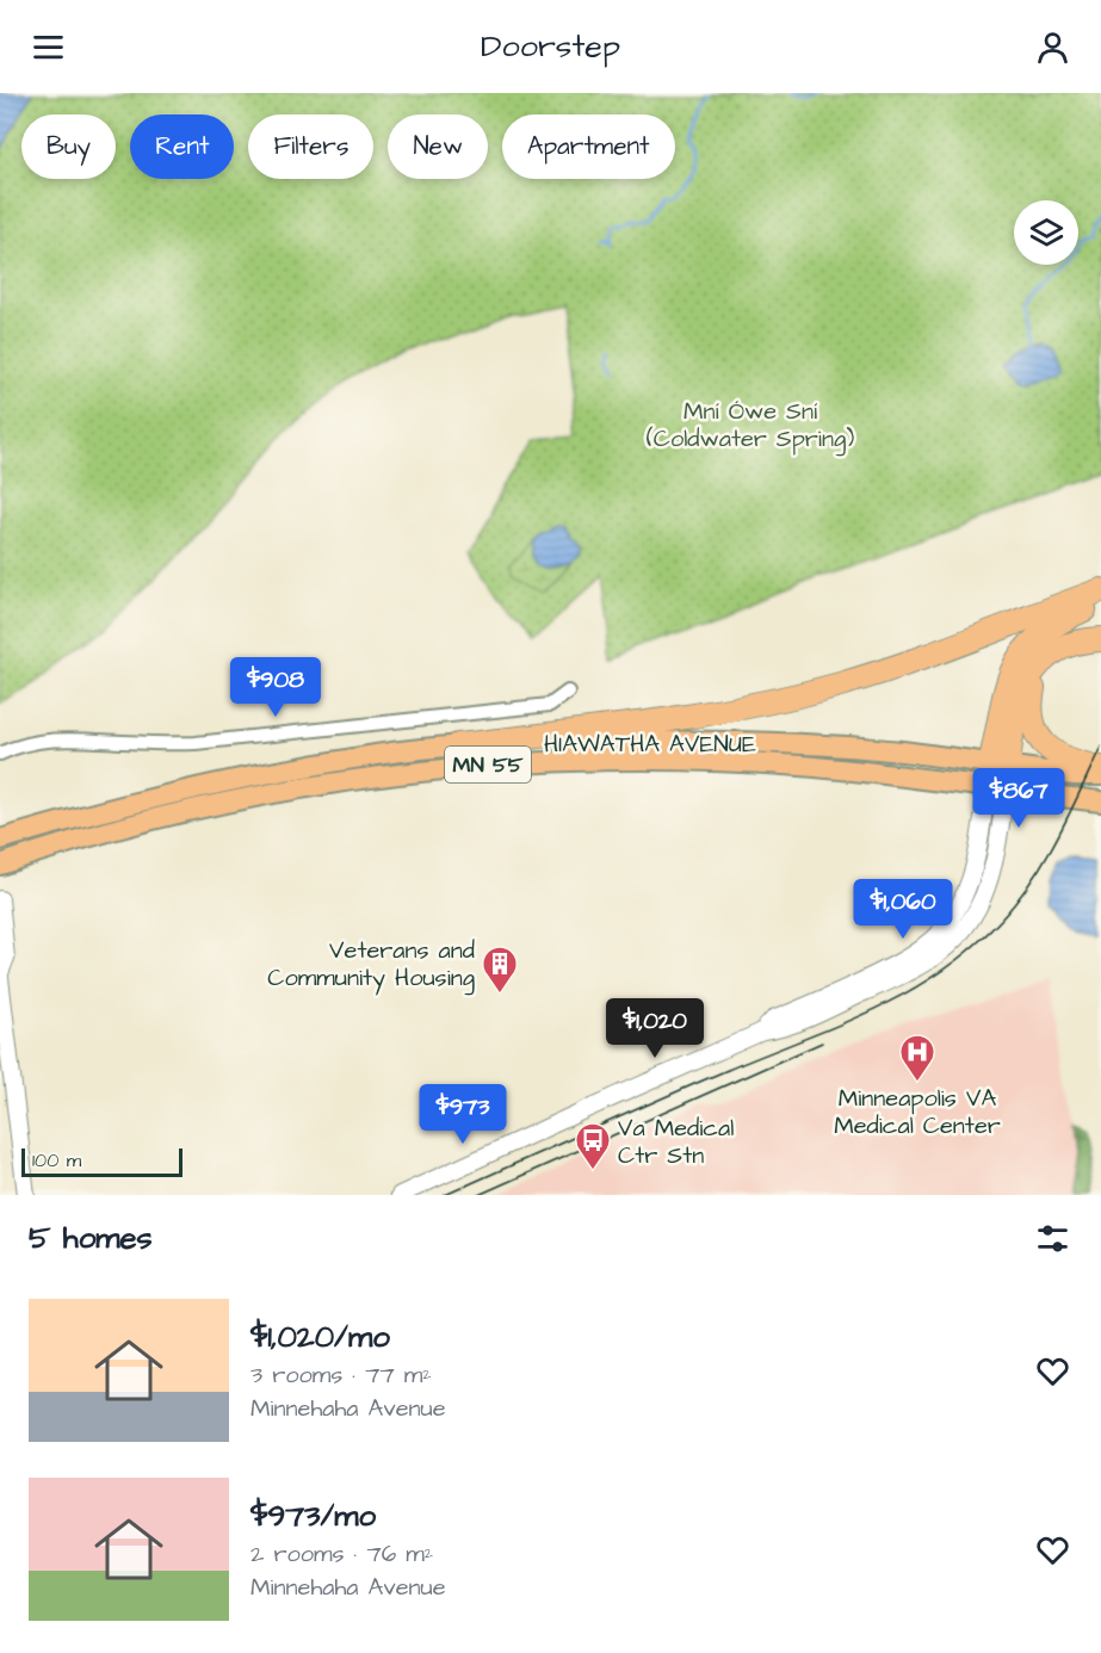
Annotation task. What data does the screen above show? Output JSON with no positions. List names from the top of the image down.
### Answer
{
  "streets": {
    "highway": ["HIAWATHA AVENUE", "MN 55"]
  },
  "crossings": [
    ["HIAWATHA AVENUE", "MN 55"]
  ],
  "parks": ["Mní Ówe Sní (Coldwater Spring)"],
  "places": {
    "building": ["Veterans and Community Housing"],
    "hospital": ["Minneapolis VA Medical Center"],
    "bus stop": ["Va Medical Ctr Stn"]
  },
  "scale_bar": "100 m",
  "page": {
    "header": "Doorstep",
    "chip": [
      "Buy",
      "Rent",
      "Filters",
      "New",
      "Apartment"
    ],
    "price": [
      "$908",
      "$867",
      "$1,060",
      "$1,020",
      "$973"
    ],
    "scale": "100 m",
    "heading": "5 homes",
    "list": [
      {
        "name": "$1,020/mo",
        "note": "3 rooms · 77 m² · Minnehaha Avenue"
      },
      {
        "name": "$973/mo",
        "note": "2 rooms · 76 m² · Minnehaha Avenue"
      }
    ]
  }
}
